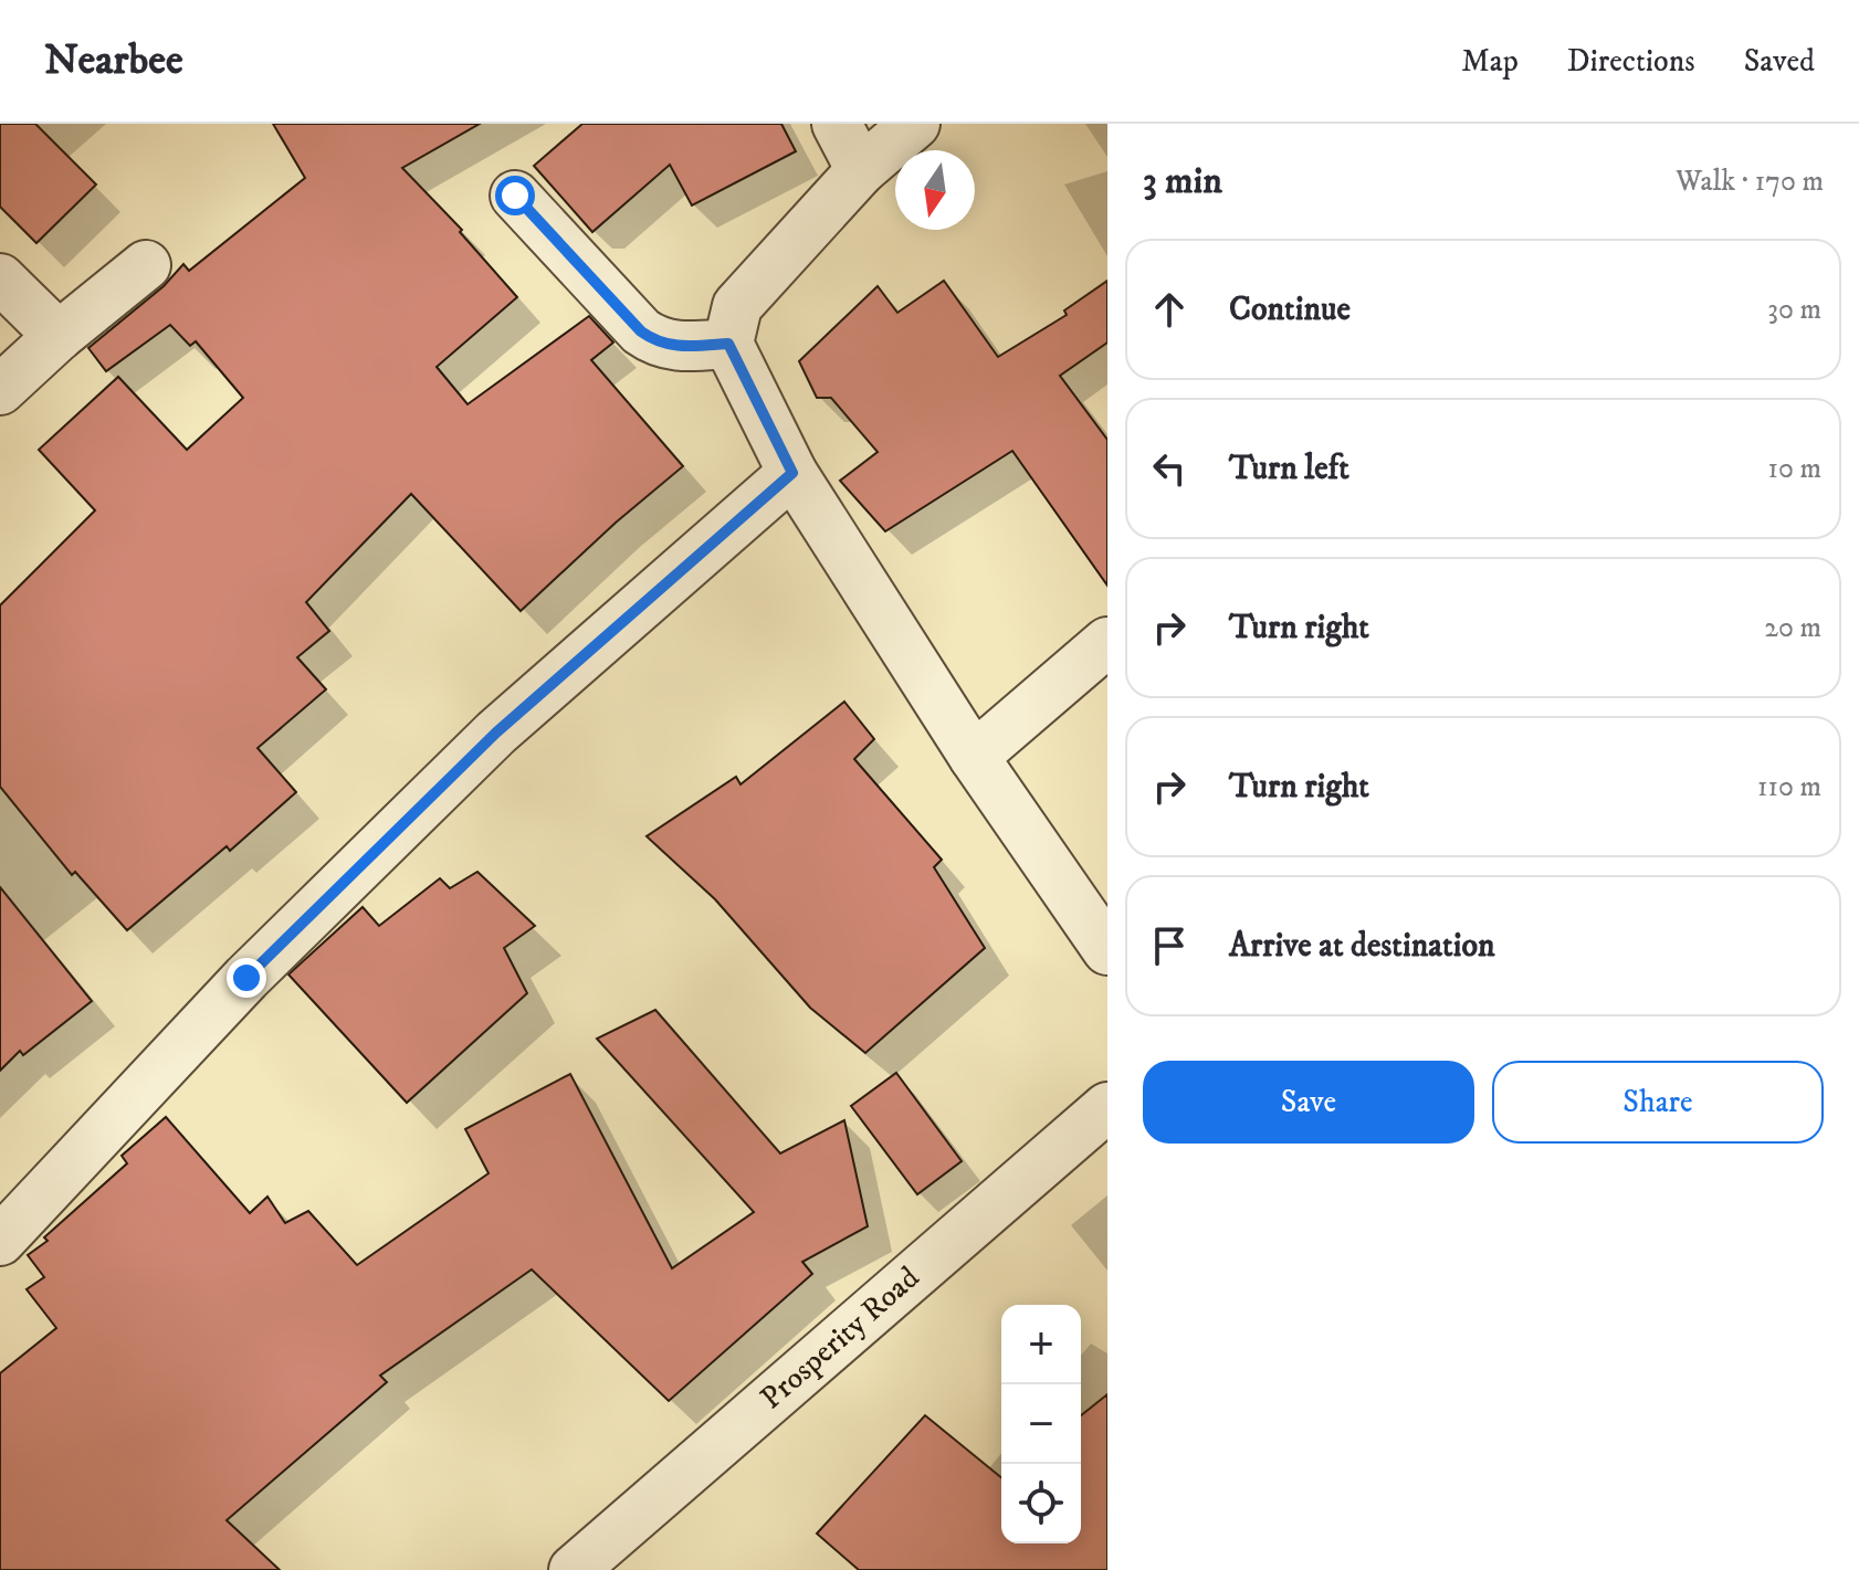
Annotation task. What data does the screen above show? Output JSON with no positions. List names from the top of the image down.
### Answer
{
  "streets": {
    "street": ["Prosperity Road"]
  },
  "north": "bottom",
  "page": {
    "header": "Nearbee",
    "nav": ["Map", "Directions", "Saved"],
    "heading": ["3 min", "Walk · 170 m"],
    "list": [
      ["Continue", "30 m"],
      ["Turn left", "10 m"],
      ["Turn right", "20 m"],
      ["Turn right", "110 m"],
      "Arrive at destination"
    ],
    "buttons": ["Save", "Share"],
    "map_buttons": ["+", "−"]
  }
}
